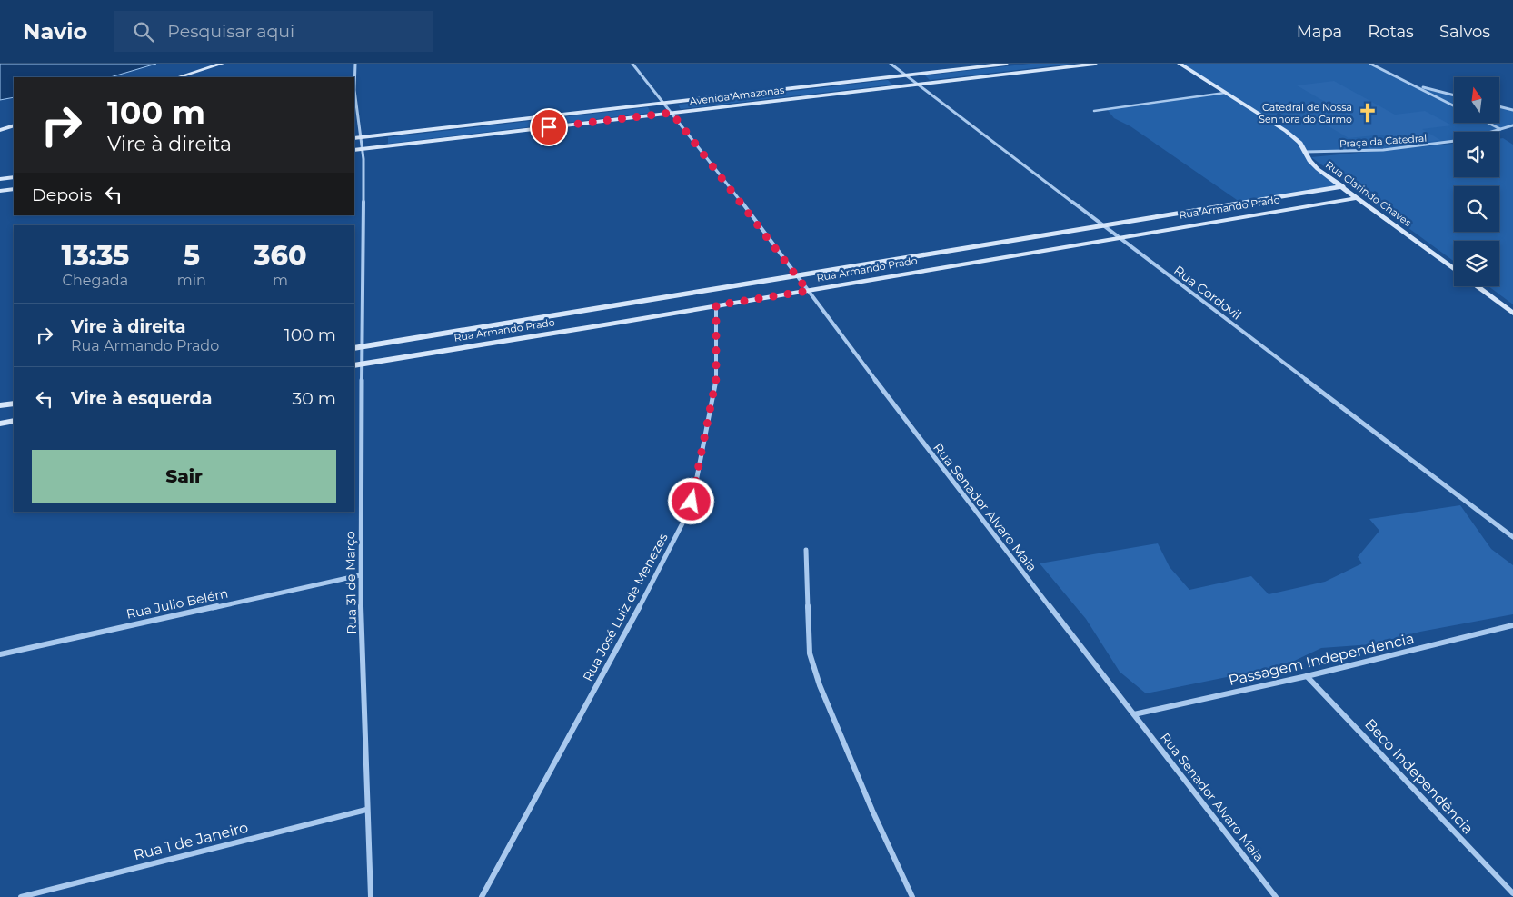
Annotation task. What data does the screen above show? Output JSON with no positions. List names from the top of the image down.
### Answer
{
  "streets": {
    "street": [
      "Avenida Amazonas",
      "Praça da Catedral",
      "Rua Clarindo Chaves",
      "Rua Armando Prado",
      "Rua Cordovil",
      "Rua Senador Alvaro Maia",
      "Rua 31 de Março",
      "Rua Julio Belém",
      "Rua José Luiz de Menezes",
      "Passagem Independencia",
      "Beco Independência",
      "Rua 1 de Janeiro"
    ]
  },
  "crossings": [
    ["Avenida Amazonas", "Rua Cordovil"],
    ["Avenida Amazonas", "Rua Senador Alvaro Maia"],
    ["Avenida Amazonas", "Rua 31 de Março"],
    ["Praça da Catedral", "Rua Clarindo Chaves"],
    ["Rua Clarindo Chaves", "Rua Armando Prado"],
    ["Rua Armando Prado", "Rua Cordovil"],
    ["Rua Armando Prado", "Rua Senador Alvaro Maia"],
    ["Rua Armando Prado", "Rua 31 de Março"],
    ["Rua Armando Prado", "Rua José Luiz de Menezes"],
    ["Rua Senador Alvaro Maia", "Passagem Independencia"],
    ["Rua 31 de Março", "Rua Julio Belém"],
    ["Rua 31 de Março", "Rua 1 de Janeiro"],
    ["Passagem Independencia", "Beco Independência"]
  ],
  "places": {
    "church": ["Catedral de Nossa Senhora do Carmo"]
  },
  "north": "top",
  "page": {
    "header": "Navio",
    "search": "Pesquisar aqui",
    "nav": ["Mapa", "Rotas", "Salvos"],
    "turn": ["100 m", "Vire à direita"],
    "then": "Depois",
    "eta": [
      "13:35",
      "Chegada",
      "5",
      "min",
      "360",
      "m"
    ],
    "list": [
      {
        "name": "Vire à direita",
        "note": "Rua Armando Prado",
        "value": "100 m"
      },
      {
        "name": "Vire à esquerda",
        "value": "30 m"
      }
    ],
    "buttons": "Sair"
  }
}
